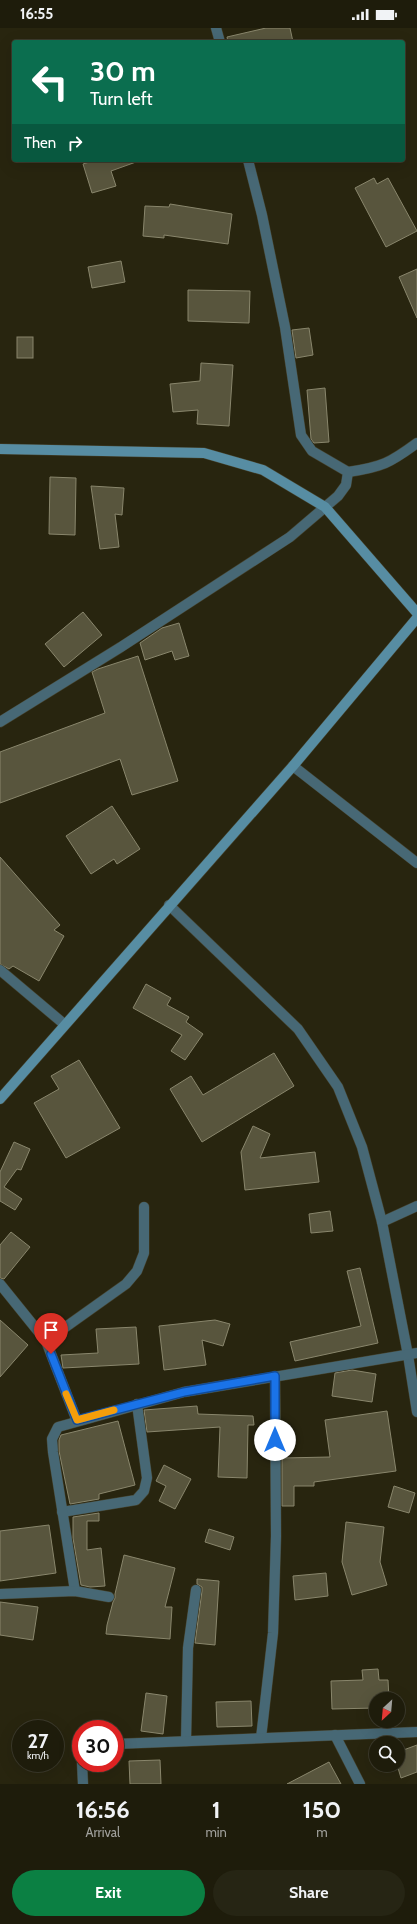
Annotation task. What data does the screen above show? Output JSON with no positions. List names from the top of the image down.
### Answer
{
  "north": "bottom left",
  "page": {
    "status": "16:55",
    "turn": ["30 m", "Turn left"],
    "then": "Then",
    "speed": "27 km/h",
    "limit": "30",
    "eta": [
      "16:56",
      "Arrival",
      "1",
      "min",
      "150",
      "m"
    ],
    "buttons": ["Exit", "Share"]
  }
}
